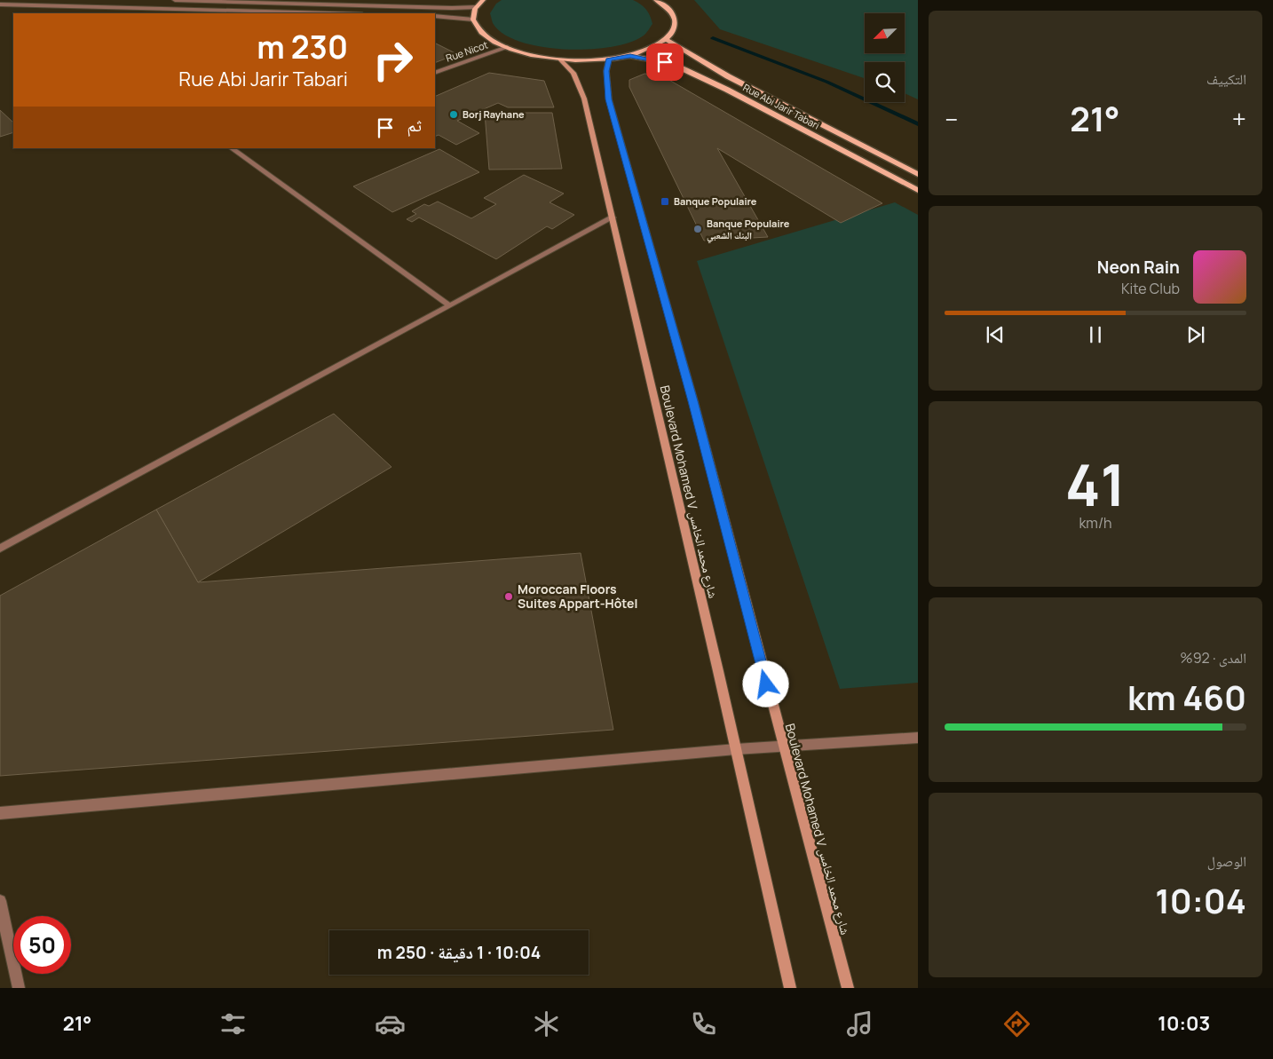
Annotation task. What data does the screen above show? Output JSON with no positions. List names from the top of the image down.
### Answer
{
  "streets": {
    "main road": ["Rue Abi Jarir Tabari", "Boulevard Mohamed V شارع محمد الخامس"],
    "street": ["Rue Nicot"]
  },
  "places": {
    "other": ["Borj Rayhane", "Banque Populaire البنك الشعبي", "Moroccan Floors Suites Appart-Hôtel"],
    "transit": ["Banque Populaire"]
  },
  "north": "bottom left",
  "page": {
    "tile": [
      "التكييف",
      ["41", "km/h"],
      ["المدى · 92%", "460 km"],
      ["الوصول", "10:04"]
    ],
    "turn": ["230 m", "Rue Abi Jarir Tabari"],
    "heat": ["−", "21°", "+"],
    "then": "ثم",
    "song": ["Neon Rain", "Kite Club"],
    "limit": "50",
    "trip": "10:04 · 1 دقيقة · 250 m",
    "tabs": ["10:03", "21°"]
  }
}
